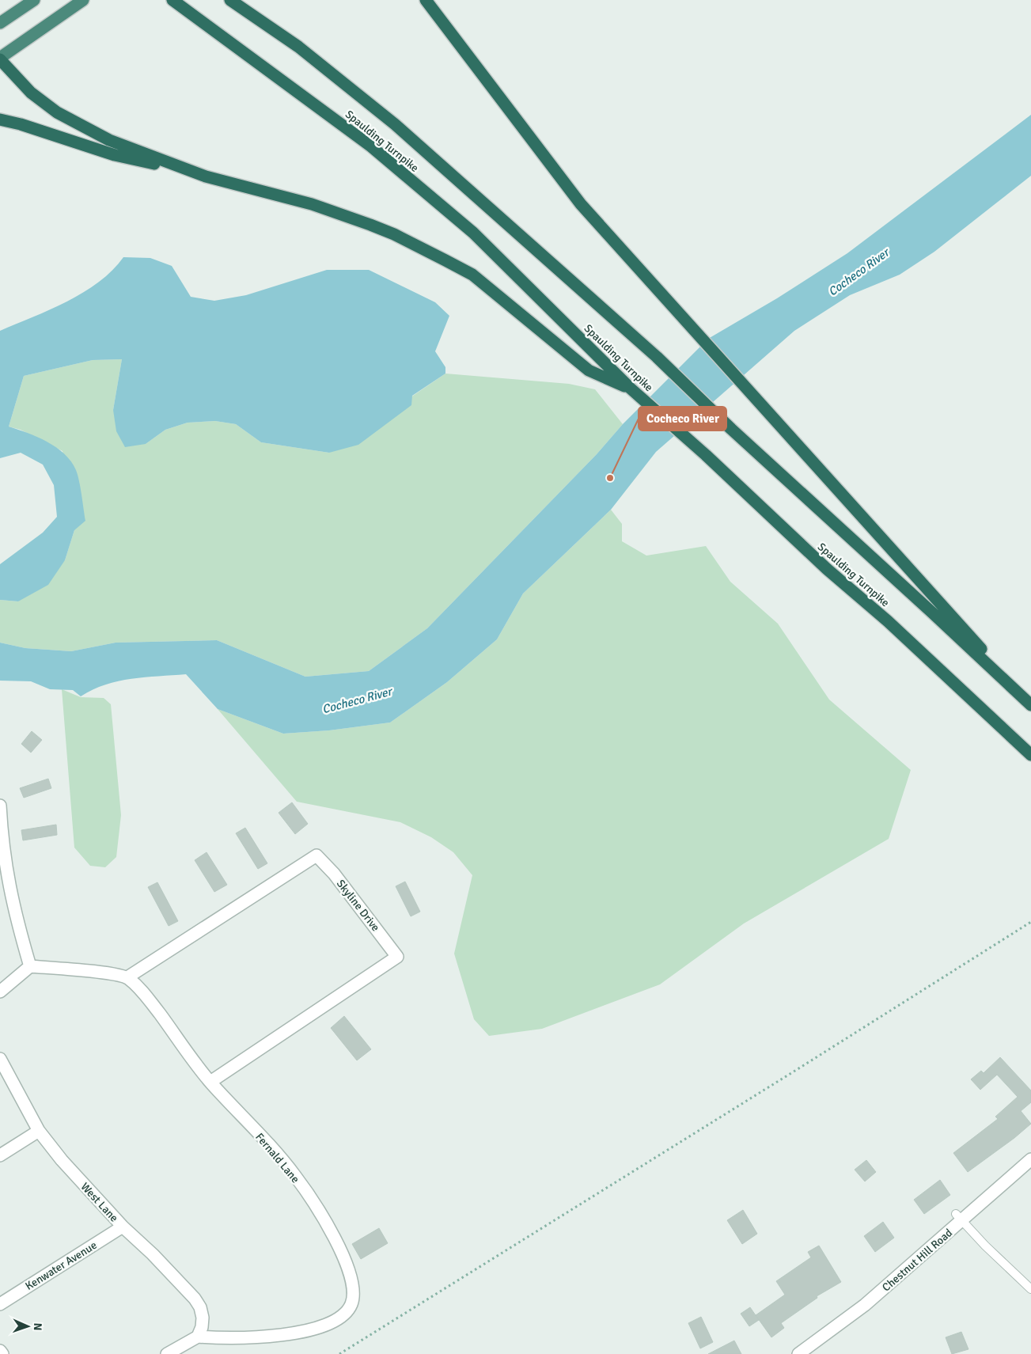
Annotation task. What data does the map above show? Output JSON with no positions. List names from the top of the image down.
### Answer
{
  "streets": {
    "highway": ["Spaulding Turnpike"],
    "street": [
      "Skyline Drive",
      "Fernald Lane",
      "West Lane",
      "Chestnut Hill Road",
      "Kenwater Avenue"
    ]
  },
  "crossings": [
    ["Skyline Drive", "Fernald Lane"],
    ["Fernald Lane", "West Lane"],
    ["West Lane", "Kenwater Avenue"]
  ],
  "water": ["Cocheco River"],
  "places": ["Cocheco River"],
  "north": "right"
}
